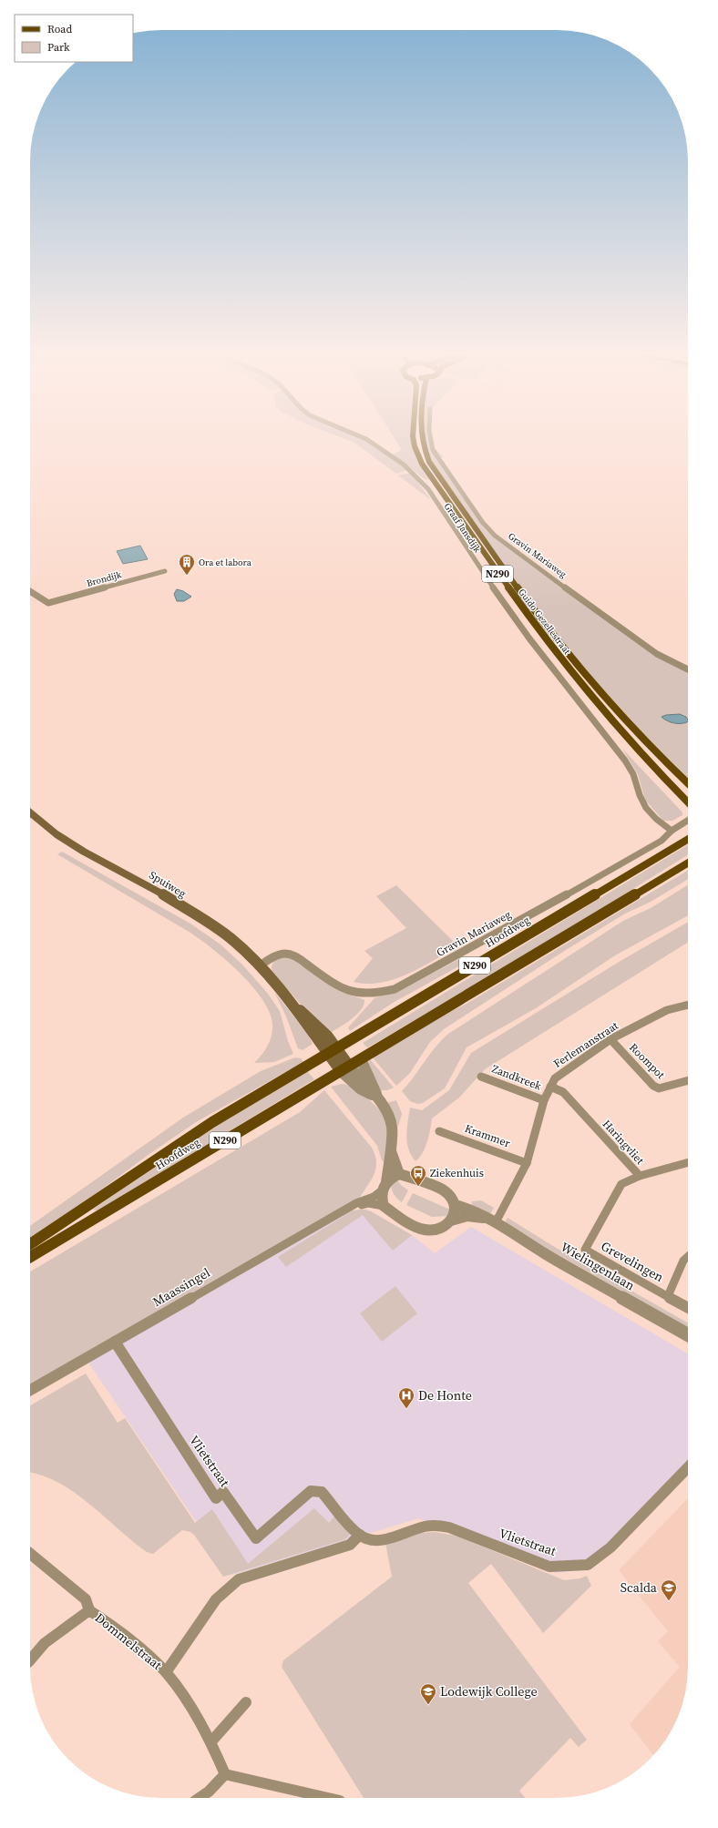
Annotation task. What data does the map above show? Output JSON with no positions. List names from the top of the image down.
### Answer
{
  "streets": {
    "main road": [
      "N290",
      "Guido Gezellestraat",
      "Spuiweg",
      "Hoofdweg"
    ],
    "street": [
      "Graaf Jansdijk",
      "Gravin Mariaweg",
      "Brondijk",
      "Ferlemanstraat",
      "Roompot",
      "Zandkreek",
      "Krammer",
      "Haringvliet",
      "Grevelingen",
      "Wielingenlaan",
      "Maassingel",
      "Vlietstraat",
      "Dommelstraat"
    ]
  },
  "crossings": [
    ["Graaf Jansdijk", "Gravin Mariaweg"],
    ["Gravin Mariaweg", "Spuiweg"],
    ["Spuiweg", "Hoofdweg"],
    ["Ferlemanstraat", "Roompot"],
    ["Ferlemanstraat", "Zandkreek"],
    ["Ferlemanstraat", "Krammer"],
    ["Ferlemanstraat", "Haringvliet"],
    ["Ferlemanstraat", "Wielingenlaan"],
    ["Haringvliet", "Grevelingen"],
    ["Maassingel", "Vlietstraat"]
  ],
  "places": {
    "building": ["Ora et labora"],
    "bus stop": ["Ziekenhuis"],
    "hospital": ["De Honte"],
    "school or university": ["Scalda", "Lodewijk College"]
  },
  "legend": ["Road", "Park"]
}
